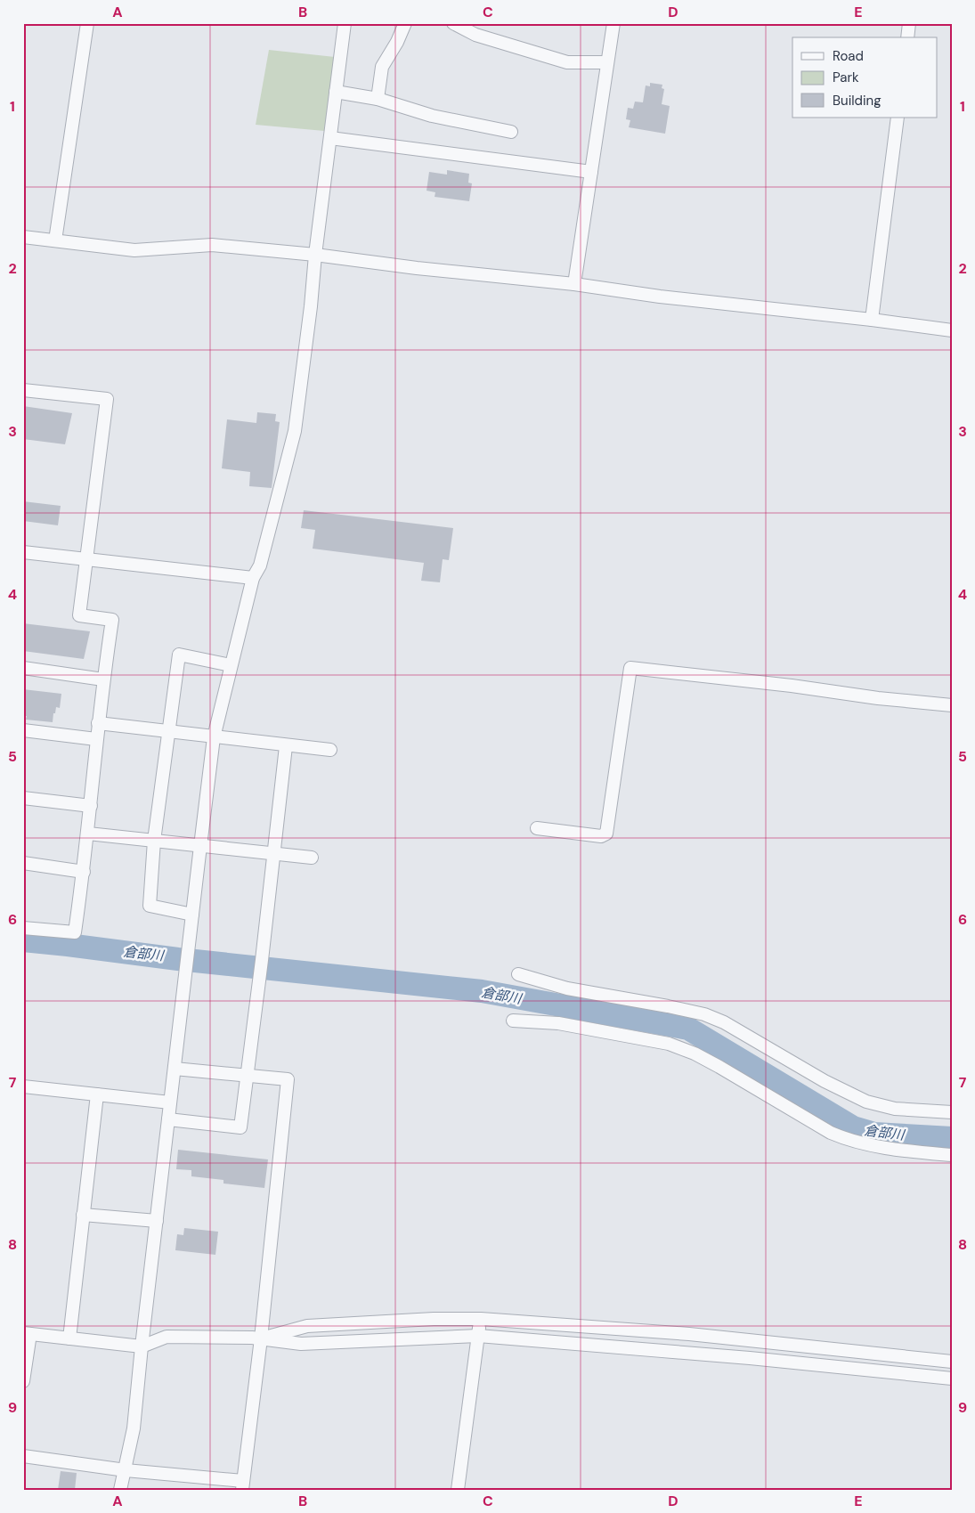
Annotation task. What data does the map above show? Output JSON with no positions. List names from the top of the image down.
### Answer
{
  "water": ["倉部川"],
  "legend": ["Road", "Park", "Building"],
  "grid": {
    "columns": [
      "A",
      "B",
      "C",
      "D",
      "E"
    ],
    "rows": [
      "1",
      "2",
      "3",
      "4",
      "5",
      "6",
      "7",
      "8",
      "9"
    ]
  }
}
